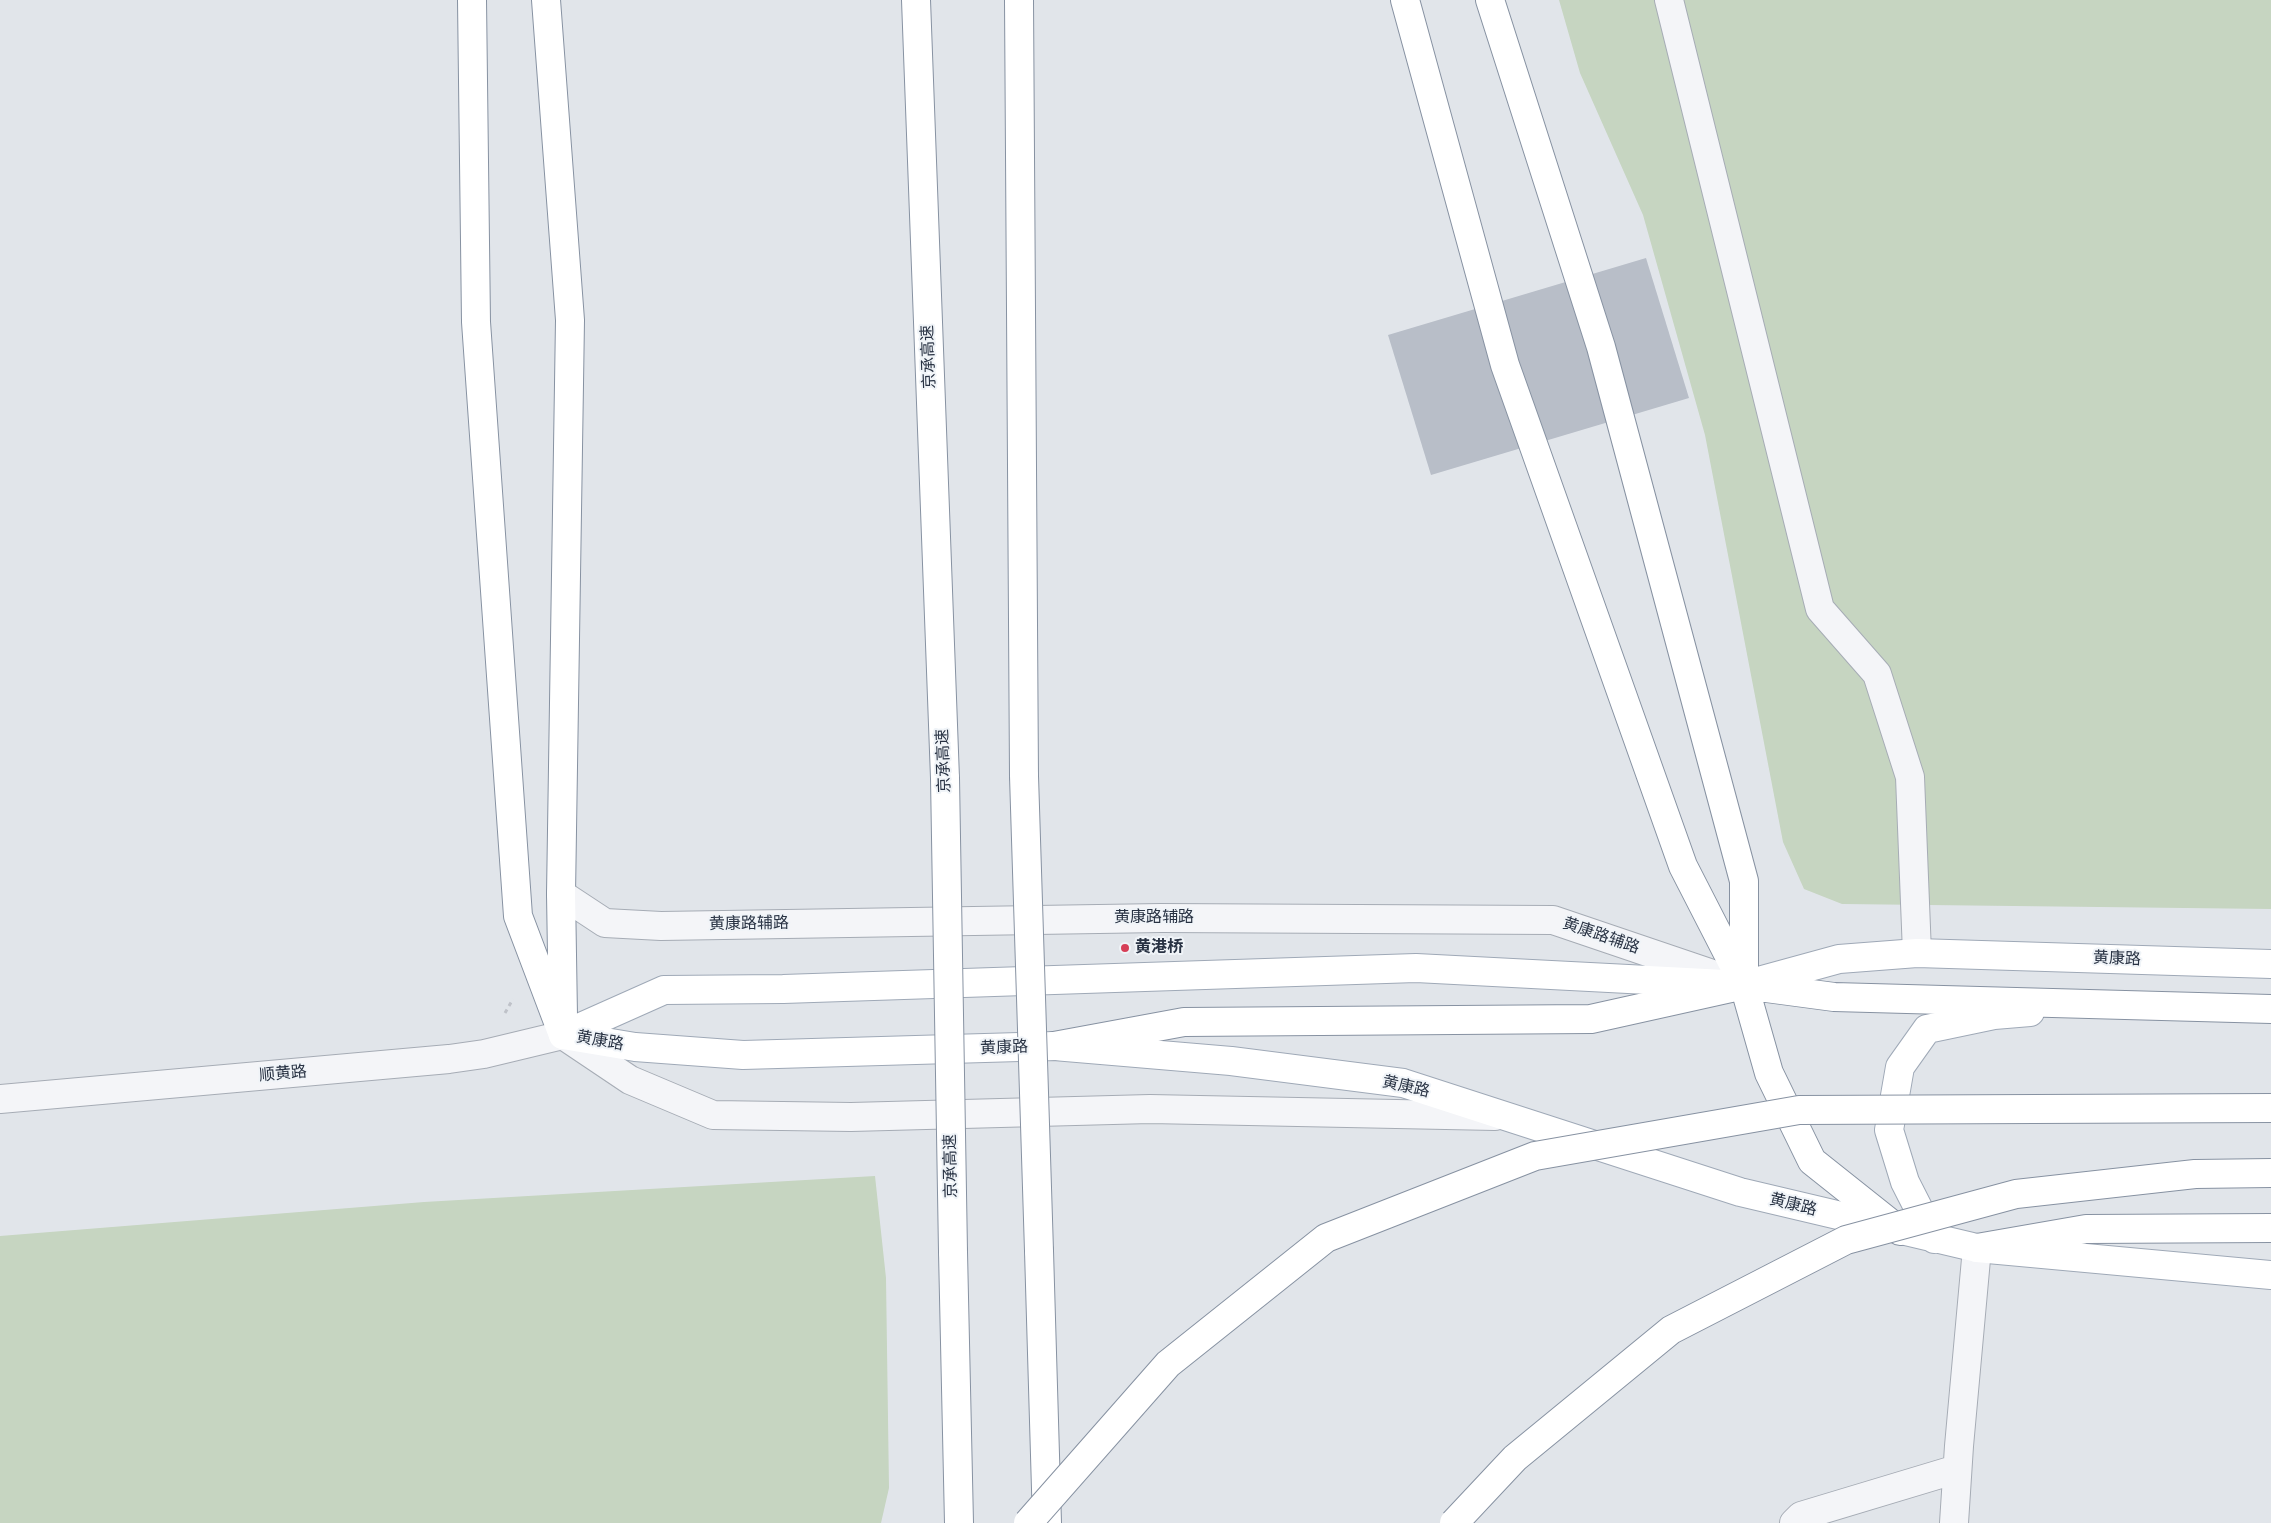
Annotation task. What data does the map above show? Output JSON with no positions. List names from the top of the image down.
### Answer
{
  "streets": {
    "main road": ["京承高速", "黄康路"],
    "street": ["黄康路辅路", "顺黄路"]
  },
  "crossings": [
    ["黄康路辅路", "黄康路"],
    ["黄康路", "顺黄路"]
  ],
  "places": ["黄港桥"]
}
